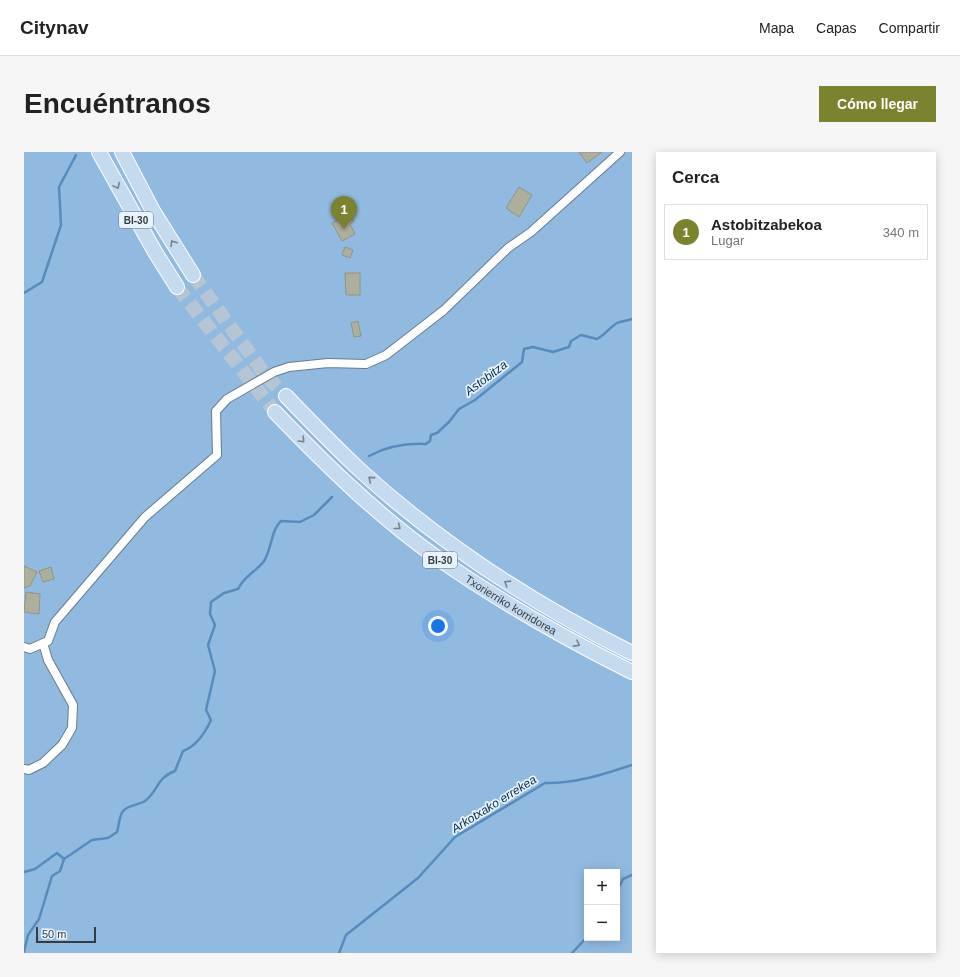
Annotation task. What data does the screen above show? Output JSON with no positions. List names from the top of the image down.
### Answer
{
  "streets": {
    "highway": ["BI-30", "Txorierriko korridorea"]
  },
  "water": ["Astobitza", "Arkotxako errekea"],
  "scale_bar": "50 m",
  "page": {
    "header": "Citynav",
    "nav": ["Mapa", "Capas", "Compartir"],
    "buttons": "Cómo llegar",
    "title": "Encuéntranos",
    "heading": "Cerca",
    "pins": "1",
    "list": [
      {
        "mark": "1",
        "name": "Astobitzabekoa",
        "note": "Lugar",
        "value": "340 m"
      }
    ],
    "map_buttons": ["+", "−"],
    "scale": "50 m"
  }
}
